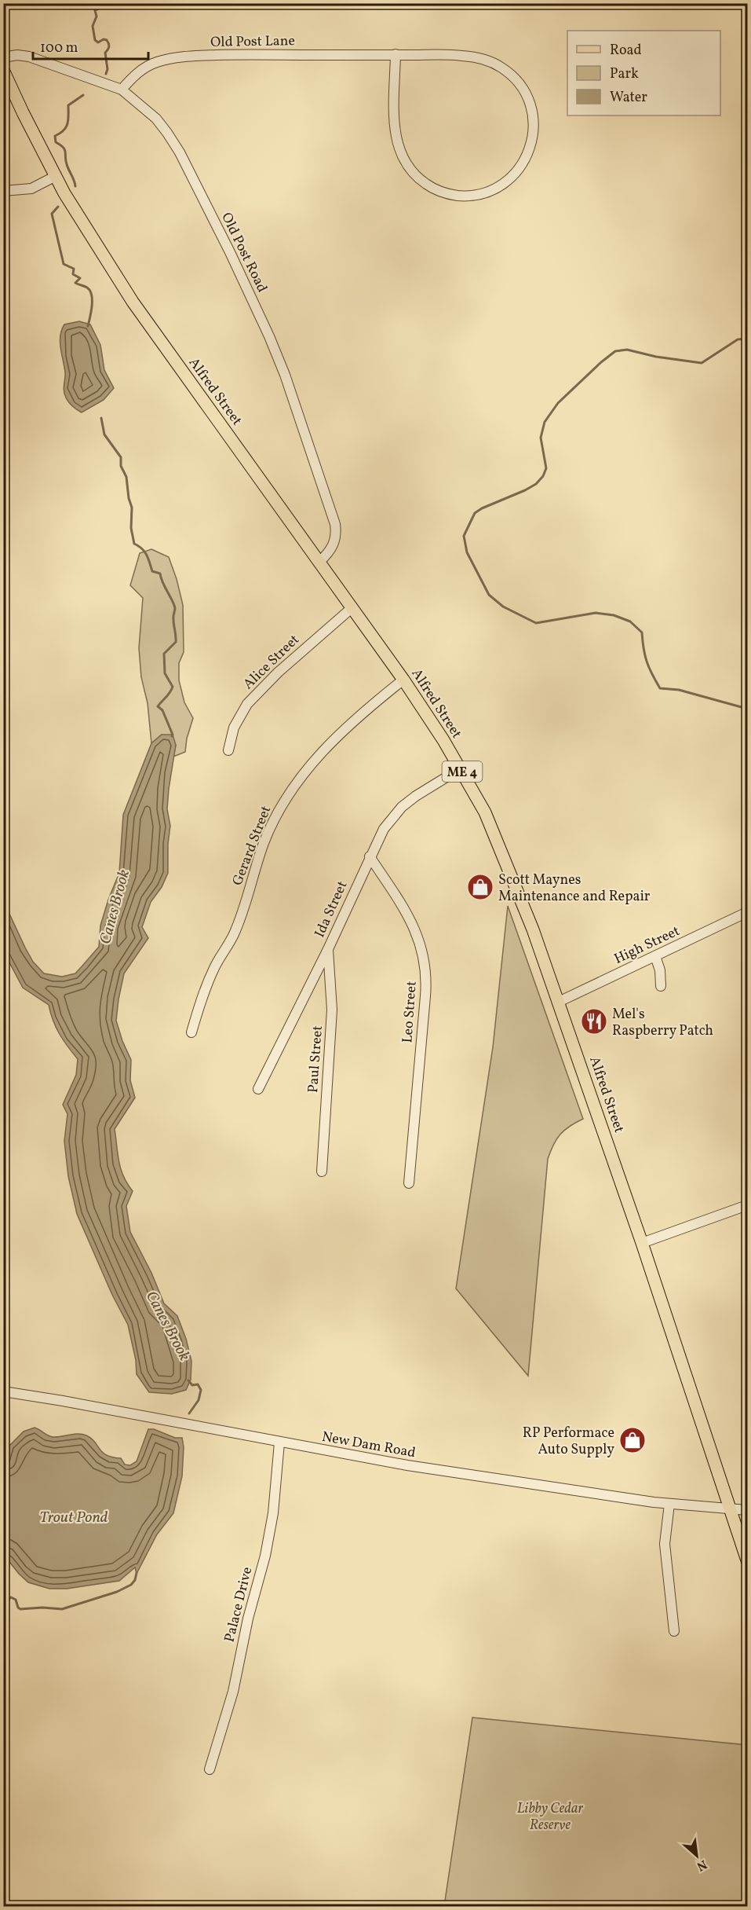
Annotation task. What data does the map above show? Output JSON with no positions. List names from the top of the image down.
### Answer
{
  "streets": {
    "main road": ["Alfred Street", "ME 4"],
    "street": [
      "Old Post Lane",
      "Old Post Road",
      "Alice Street",
      "Gerard Street",
      "Ida Street",
      "High Street",
      "Leo Street",
      "Paul Street",
      "New Dam Road",
      "Palace Drive"
    ]
  },
  "crossings": [
    ["Old Post Lane", "Old Post Road"],
    ["Old Post Road", "Alfred Street"],
    ["Alfred Street", "Alice Street"],
    ["Alfred Street", "Gerard Street"],
    ["Alfred Street", "Ida Street"],
    ["Alfred Street", "High Street"],
    ["Alfred Street", "New Dam Road"],
    ["Ida Street", "Leo Street"],
    ["Ida Street", "Paul Street"],
    ["New Dam Road", "Palace Drive"]
  ],
  "water": ["Canes Brook", "Trout Pond"],
  "parks": ["Libby Cedar Reserve"],
  "places": {
    "shop": ["Scott Maynes Maintenance and Repair", "RP Performace Auto Supply"],
    "restaurant": ["Mel's Raspberry Patch"]
  },
  "legend": ["Road", "Park", "Water"],
  "scale_bar": "100 m",
  "north": "bottom right"
}
